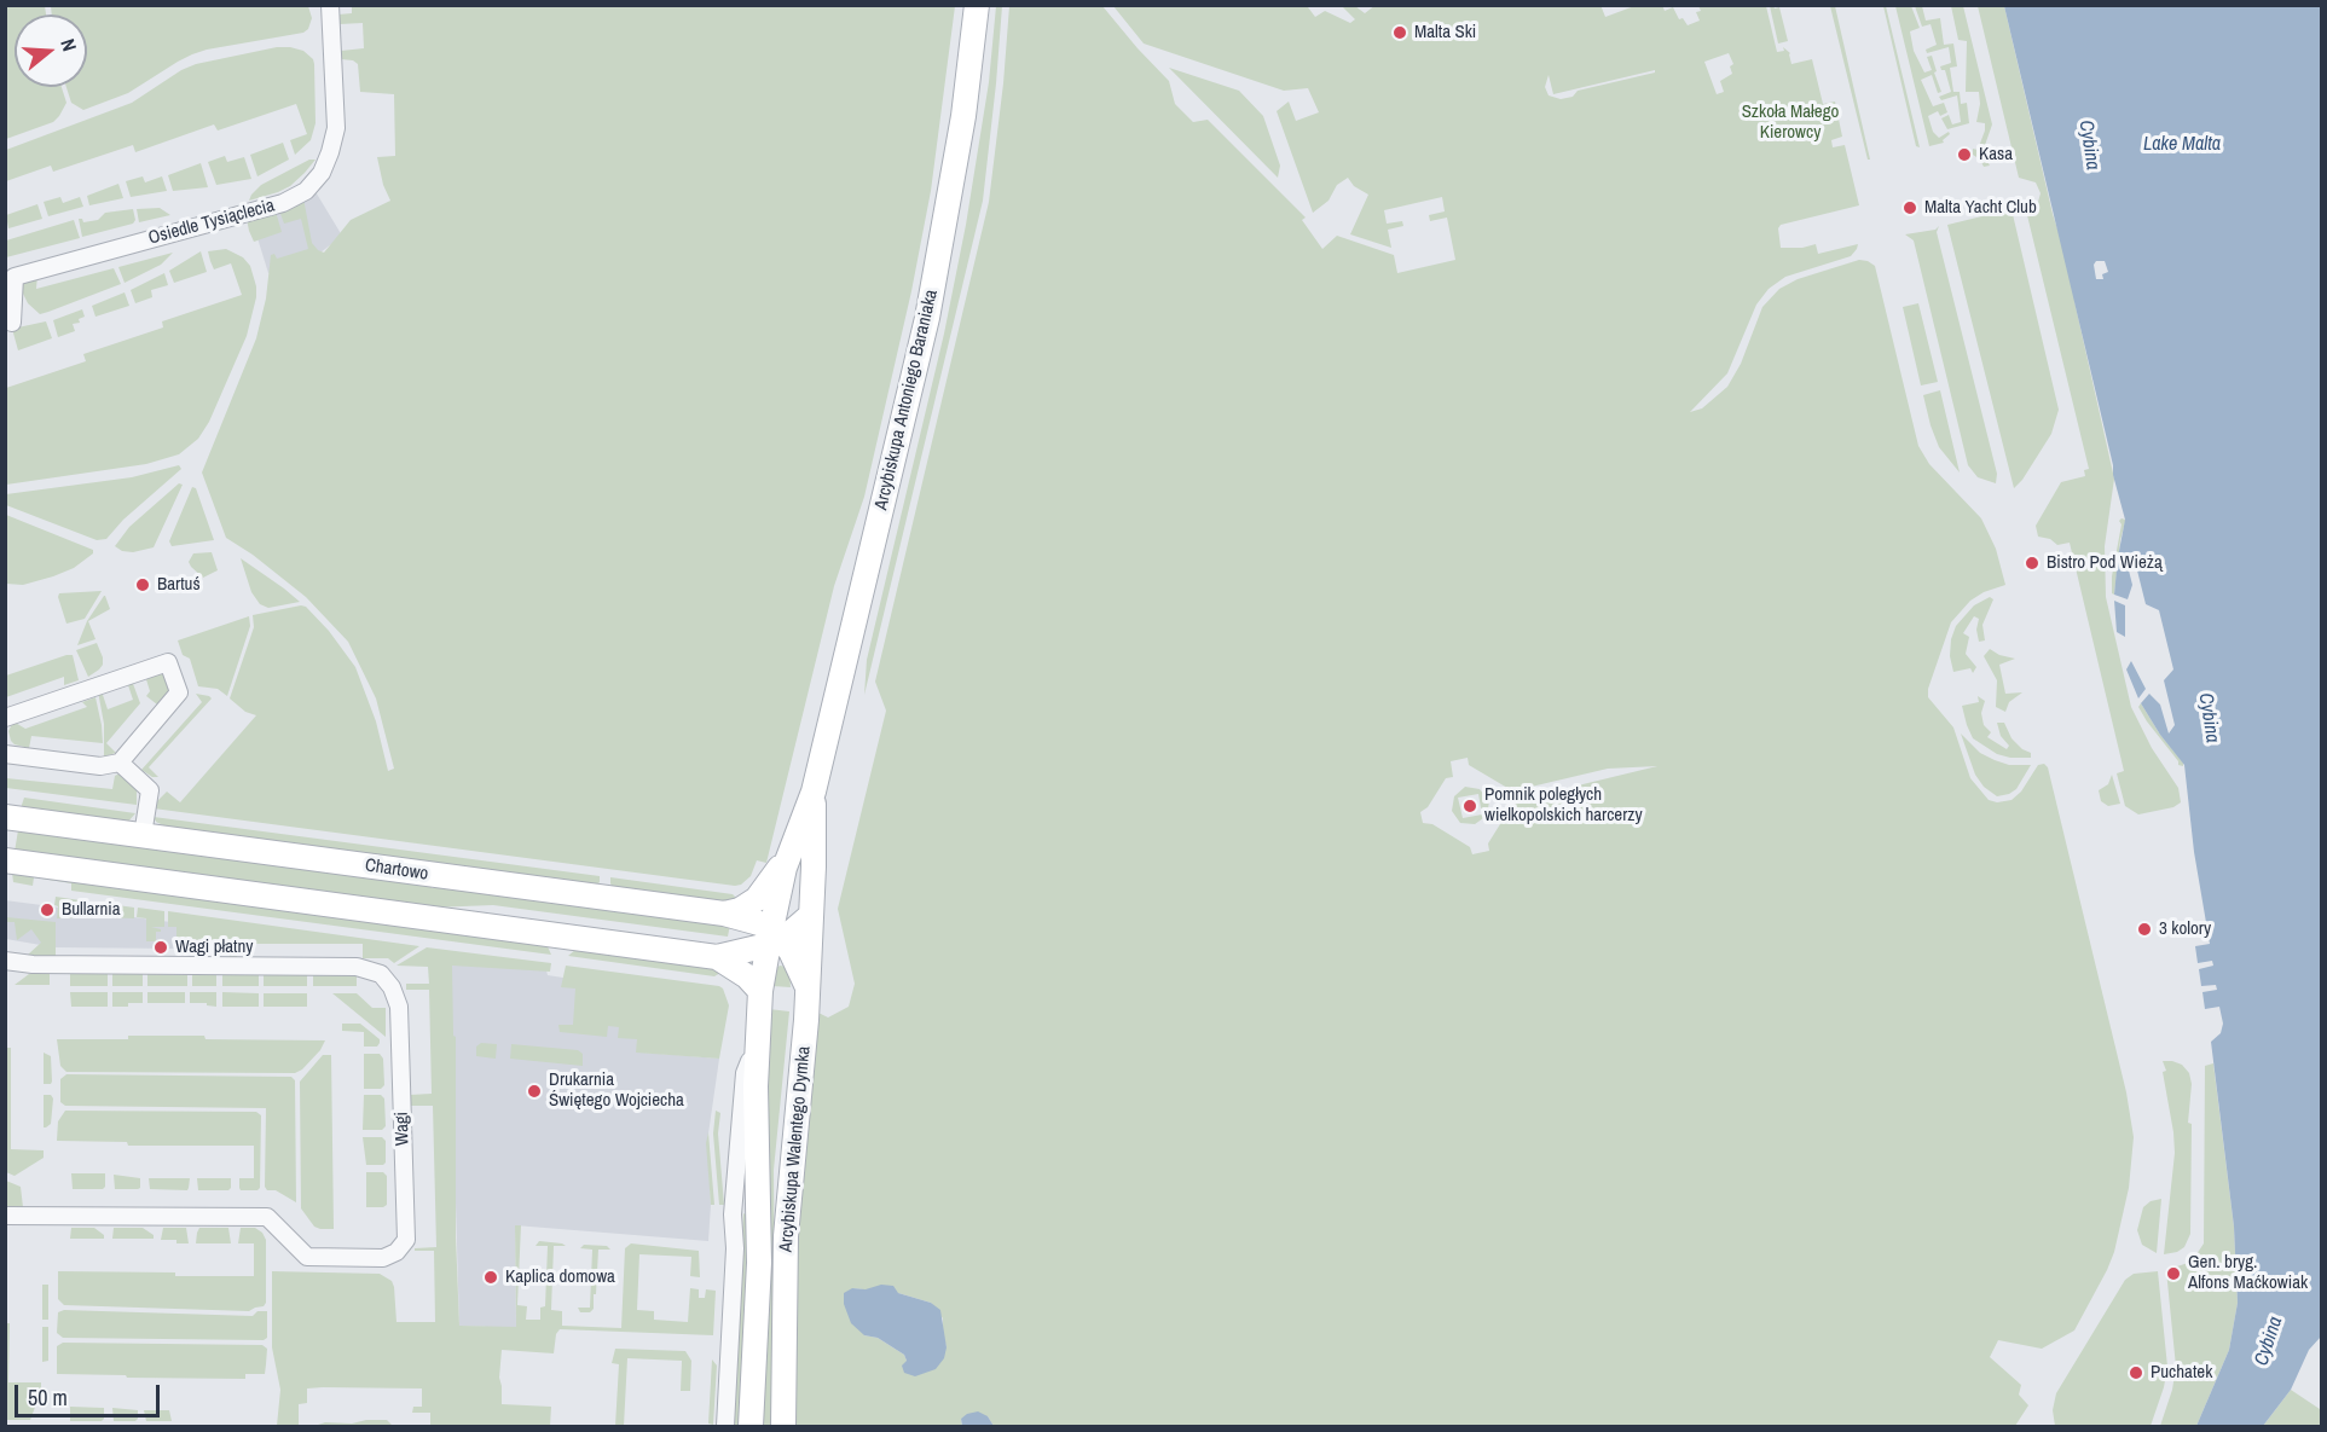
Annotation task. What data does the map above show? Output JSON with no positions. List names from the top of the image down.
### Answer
{
  "streets": {
    "street": [
      "Osiedle Tysiąclecia",
      "Arcybiskupa Antoniego Baraniaka",
      "Chartowo",
      "Wagi",
      "Arcybiskupa Walentego Dymka"
    ]
  },
  "crossings": [
    ["Arcybiskupa Antoniego Baraniaka", "Chartowo"],
    ["Arcybiskupa Antoniego Baraniaka", "Arcybiskupa Walentego Dymka"],
    ["Chartowo", "Arcybiskupa Walentego Dymka"]
  ],
  "water": ["Cybina", "Lake Malta"],
  "parks": ["Szkoła Małego Kierowcy"],
  "places": [
    "Malta Ski",
    "Kasa",
    "Malta Yacht Club",
    "Bistro Pod Wieżą",
    "Bartuś",
    "Pomnik poległych wielkopolskich harcerzy",
    "Bullarnia",
    "3 kolory",
    "Wagi płatny",
    "Drukarnia Świętego Wojciecha",
    "Gen. bryg. Alfons Maćkowiak",
    "Kaplica domowa",
    "Puchatek"
  ],
  "scale_bar": "50 m",
  "north": "right"
}
